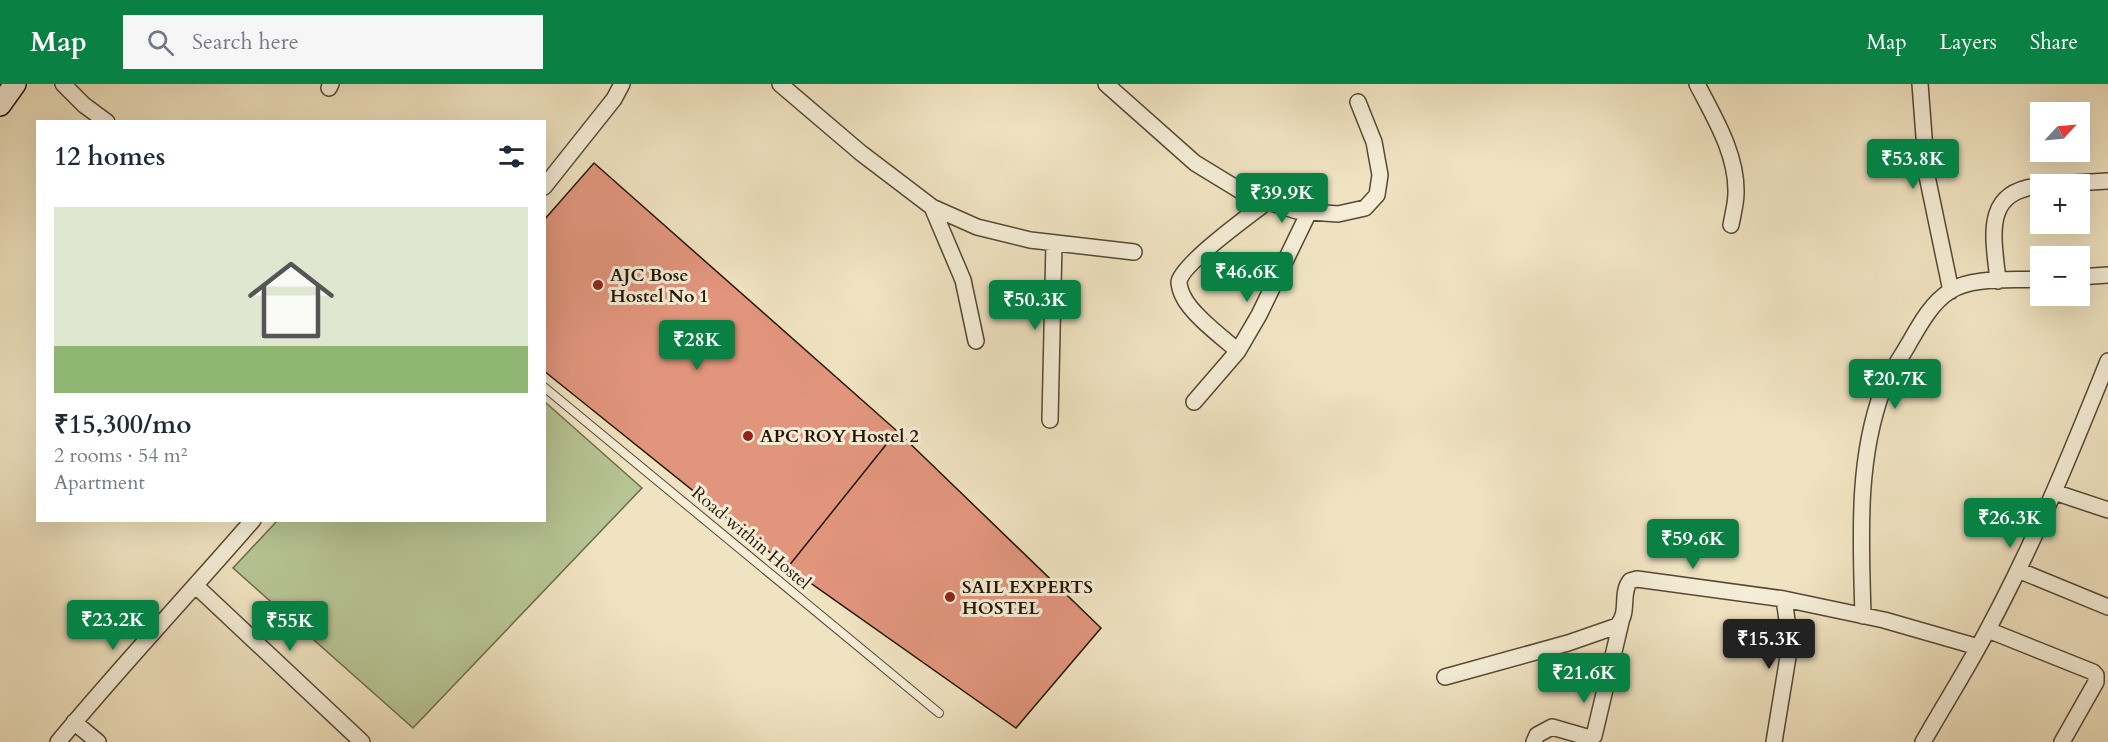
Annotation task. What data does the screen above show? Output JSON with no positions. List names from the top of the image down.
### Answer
{
  "streets": {
    "lane": ["Road within Hostel"]
  },
  "places": ["AJC Bose Hostel No 1", "APC ROY Hostel 2", "SAIL EXPERTS HOSTEL"],
  "north": "top right",
  "page": {
    "header": "Map",
    "search": "Search here",
    "nav": ["Map", "Layers", "Share"],
    "map_buttons": ["+", "−"],
    "heading": "12 homes",
    "price": [
      "₹53.8K",
      "₹39.9K",
      "₹46.6K",
      "₹50.3K",
      "₹28K",
      "₹20.7K",
      "₹26.3K",
      "₹59.6K",
      "₹23.2K",
      "₹55K",
      "₹15.3K",
      "₹21.6K"
    ],
    "list": [
      {
        "name": "₹15,300/mo",
        "note": "2 rooms · 54 m² · Apartment"
      }
    ]
  }
}
